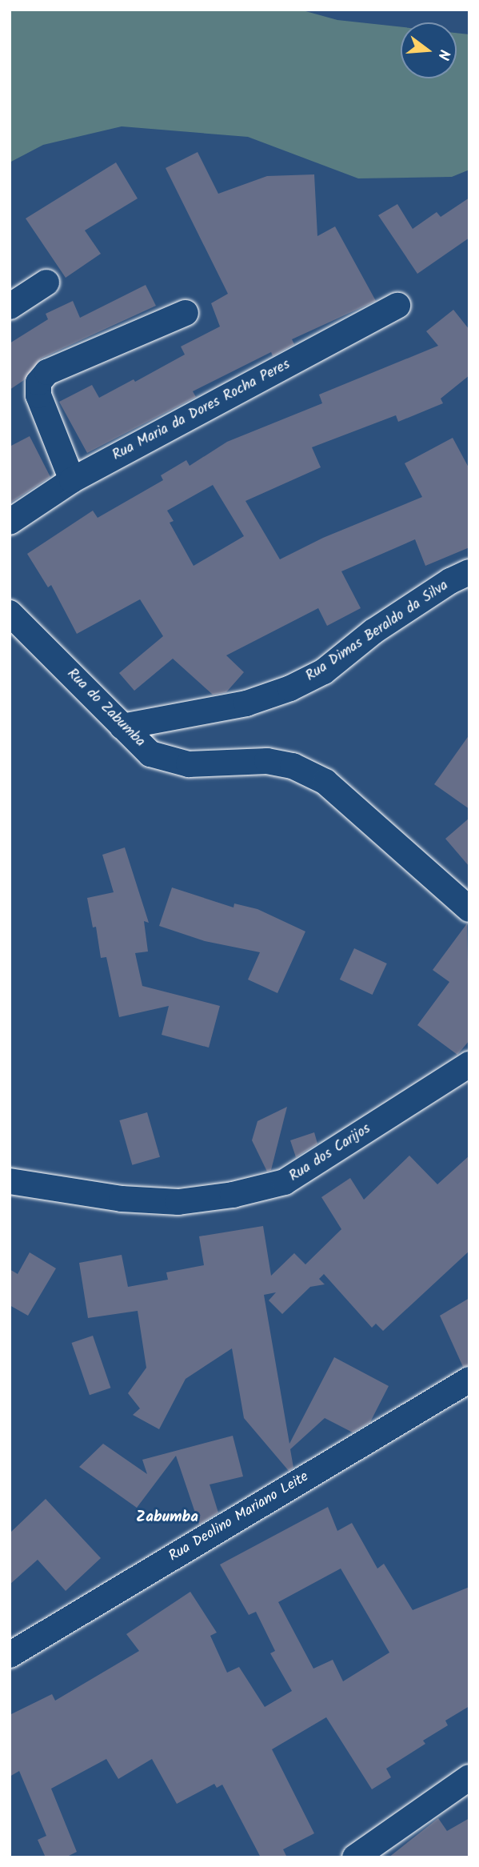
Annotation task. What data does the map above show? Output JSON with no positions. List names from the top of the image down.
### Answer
{
  "streets": {
    "street": [
      "Rua Maria da Dores Rocha Peres",
      "Rua Dimas Beraldo da Silva",
      "Rua do Zabumba",
      "Rua dos Carijos",
      "Rua Deolino Mariano Leite"
    ]
  },
  "crossings": [
    ["Rua Dimas Beraldo da Silva", "Rua do Zabumba"]
  ],
  "districts": ["Zabumba"],
  "north": "right"
}
